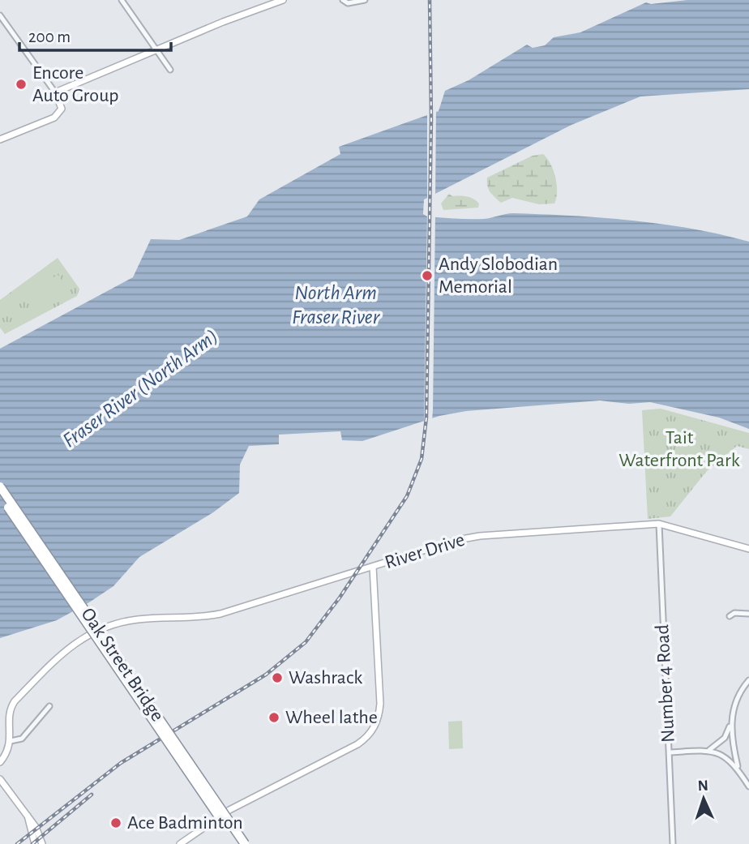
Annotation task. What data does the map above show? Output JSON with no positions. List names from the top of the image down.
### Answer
{
  "streets": {
    "highway": ["Oak Street Bridge"],
    "street": ["River Drive", "Number 4 Road"]
  },
  "crossings": [
    ["River Drive", "Number 4 Road"]
  ],
  "water": ["North Arm Fraser River", "Fraser River (North Arm)"],
  "parks": ["Tait Waterfront Park"],
  "places": [
    "Encore Auto Group",
    "Andy Slobodian Memorial",
    "Washrack",
    "Wheel lathe",
    "Ace Badminton"
  ],
  "scale_bar": "200 m",
  "north": "top"
}
